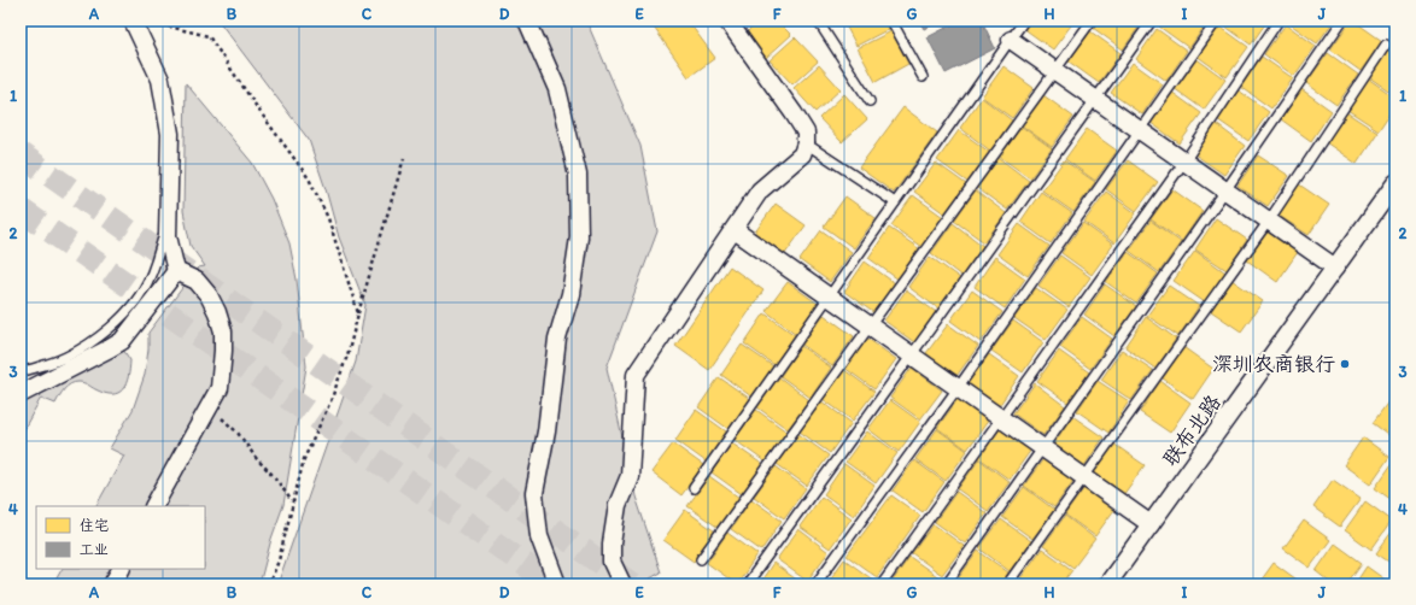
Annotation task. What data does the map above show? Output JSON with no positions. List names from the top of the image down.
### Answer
{
  "streets": {
    "street": ["联布北路"]
  },
  "places": ["深圳农商银行"],
  "legend": ["住宅", "工业"],
  "grid": {
    "columns": [
      "A",
      "B",
      "C",
      "D",
      "E",
      "F",
      "G",
      "H",
      "I",
      "J"
    ],
    "rows": [
      "1",
      "2",
      "3",
      "4"
    ]
  }
}
